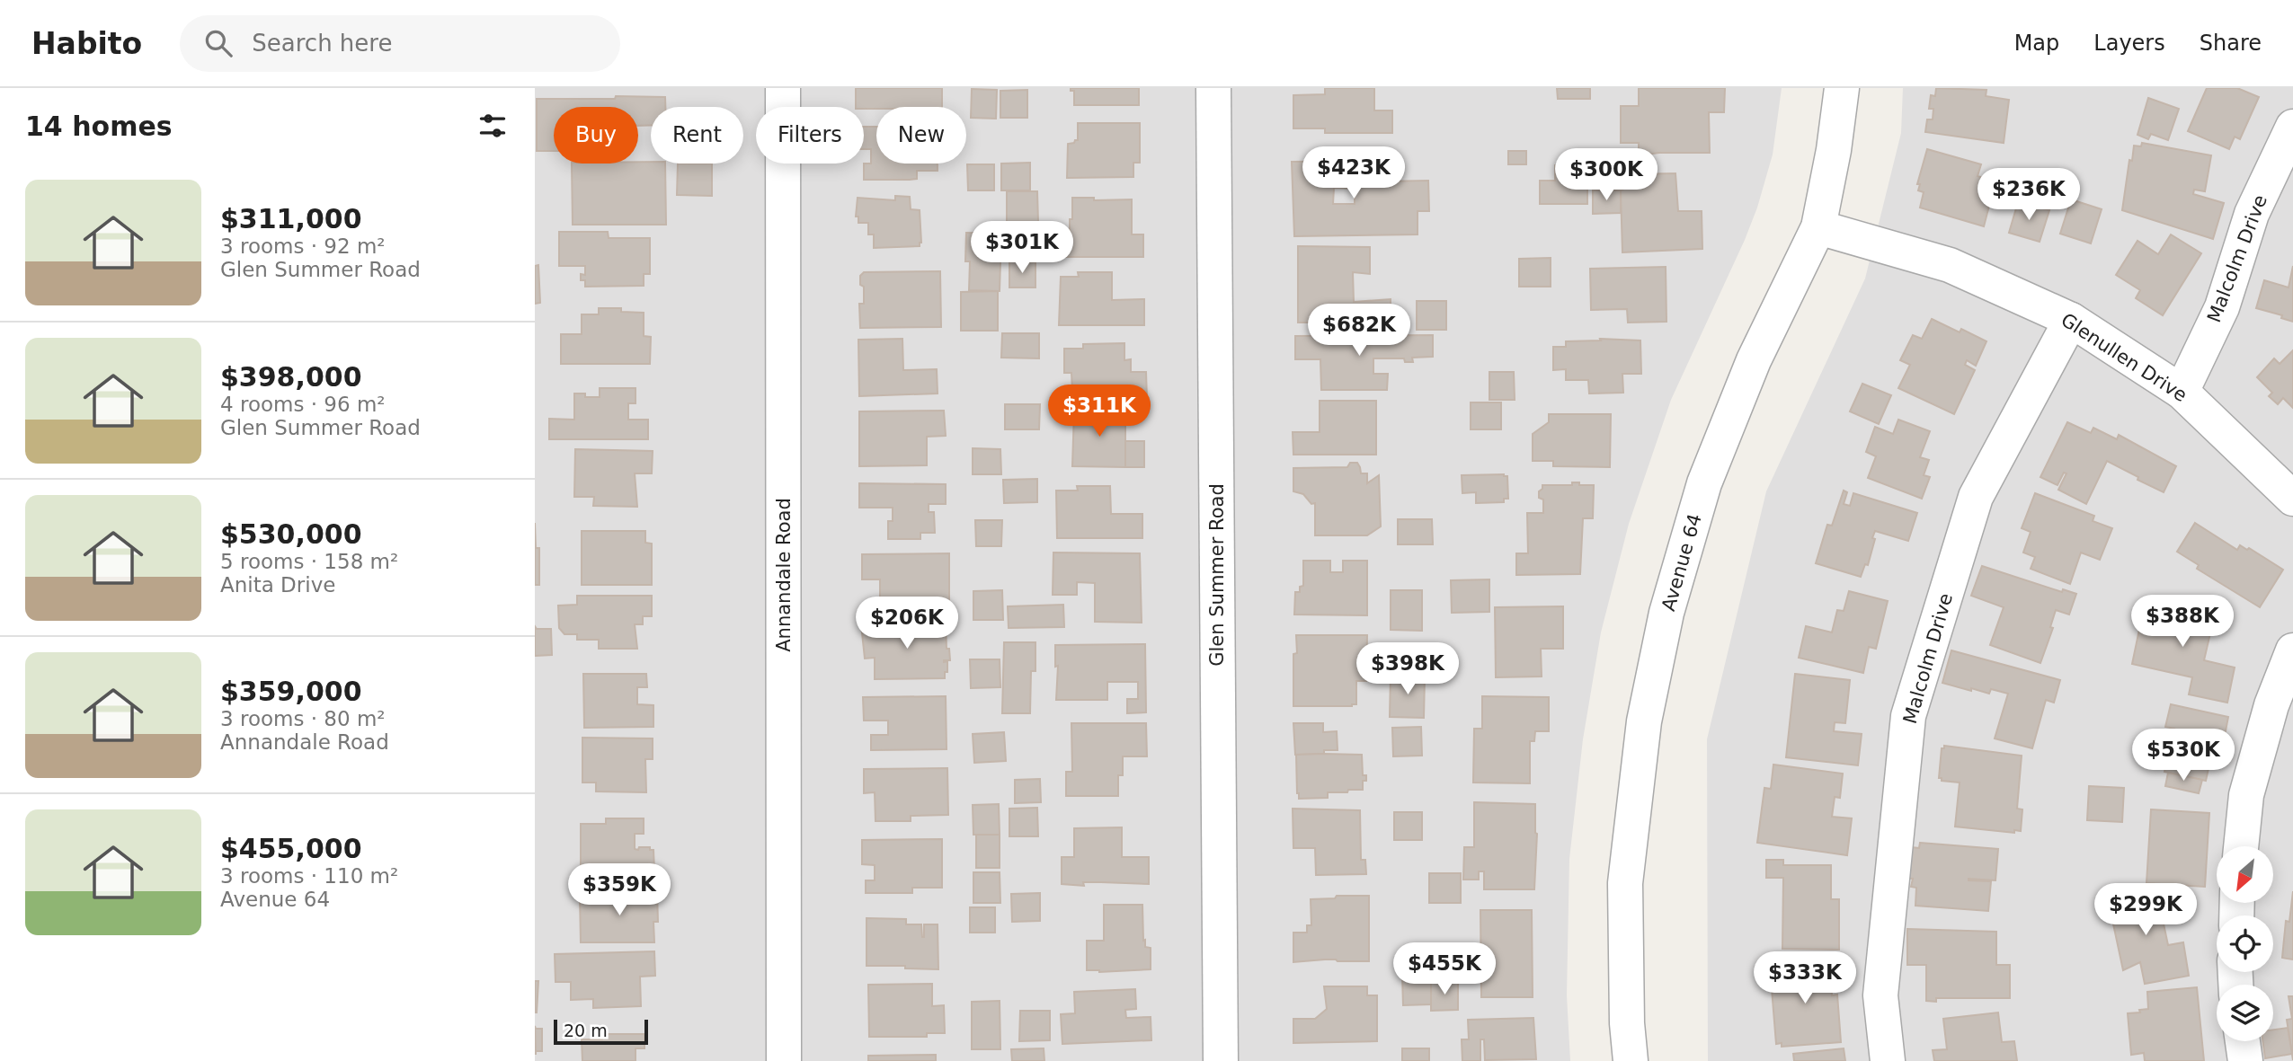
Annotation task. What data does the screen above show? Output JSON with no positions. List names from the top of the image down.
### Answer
{
  "streets": {
    "street": [
      "Malcolm Drive",
      "Glenullen Drive",
      "Avenue 64",
      "Annandale Road",
      "Glen Summer Road"
    ]
  },
  "crossings": [
    ["Malcolm Drive", "Glenullen Drive"],
    ["Glenullen Drive", "Avenue 64"]
  ],
  "scale_bar": "20 m",
  "north": "bottom left",
  "page": {
    "header": "Habito",
    "search": "Search here",
    "nav": ["Map", "Layers", "Share"],
    "heading": "14 homes",
    "chip": [
      "Buy",
      "Rent",
      "Filters",
      "New"
    ],
    "price": [
      "$423K",
      "$300K",
      "$236K",
      "$301K",
      "$682K",
      "$311K",
      "$388K",
      "$206K",
      "$398K",
      "$530K",
      "$359K",
      "$299K",
      "$455K",
      "$333K"
    ],
    "list": [
      {
        "name": "$311,000",
        "note": "3 rooms · 92 m² · Glen Summer Road"
      },
      {
        "name": "$398,000",
        "note": "4 rooms · 96 m² · Glen Summer Road"
      },
      {
        "name": "$530,000",
        "note": "5 rooms · 158 m² · Anita Drive"
      },
      {
        "name": "$359,000",
        "note": "3 rooms · 80 m² · Annandale Road"
      },
      {
        "name": "$455,000",
        "note": "3 rooms · 110 m² · Avenue 64"
      }
    ],
    "scale": "20 m"
  }
}
